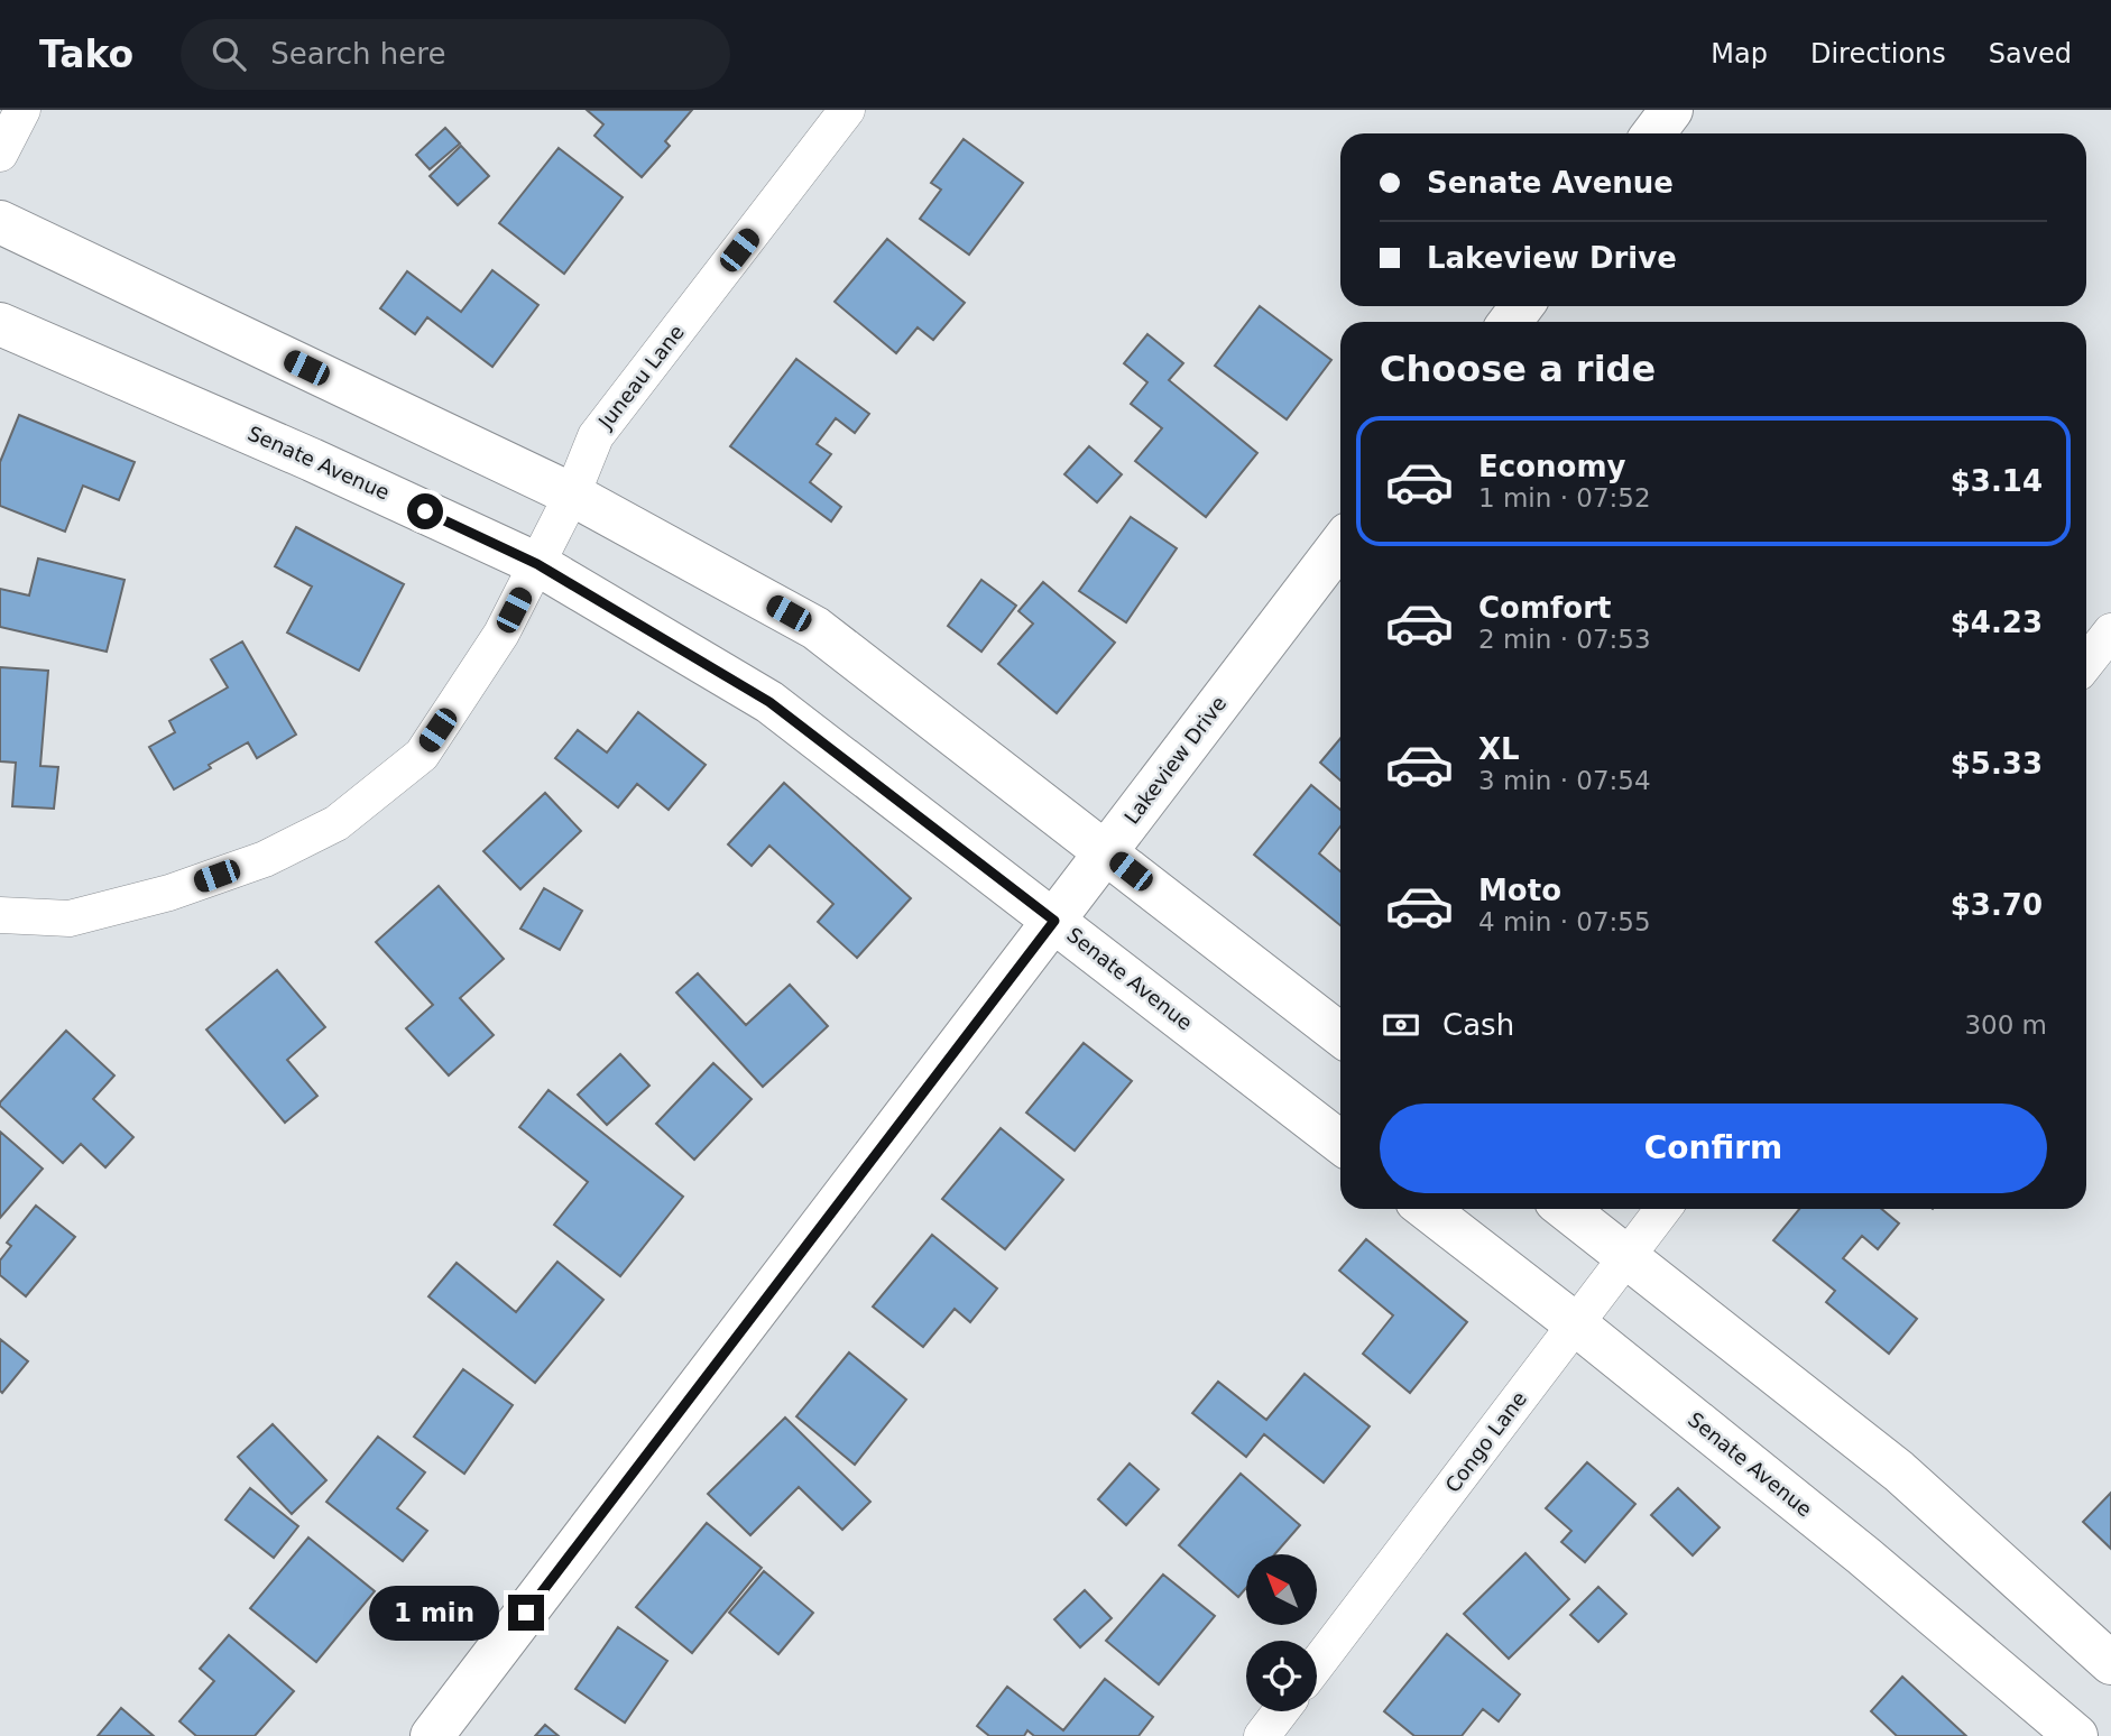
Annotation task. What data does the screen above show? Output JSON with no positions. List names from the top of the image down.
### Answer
{
  "streets": {
    "street": [
      "Juneau Lane",
      "Senate Avenue",
      "Lakeview Drive",
      "Congo Lane"
    ]
  },
  "crossings": [
    ["Juneau Lane", "Senate Avenue"],
    ["Senate Avenue", "Lakeview Drive"],
    ["Senate Avenue", "Congo Lane"]
  ],
  "north": "top left",
  "page": {
    "header": "Tako",
    "search": "Search here",
    "nav": ["Map", "Directions", "Saved"],
    "banner": ["Senate Avenue", "Lakeview Drive"],
    "heading": "Choose a ride",
    "list": [
      {
        "name": "Economy",
        "note": "1 min · 07:52",
        "value": "$3.14"
      },
      {
        "name": "Comfort",
        "note": "2 min · 07:53",
        "value": "$4.23"
      },
      {
        "name": "XL",
        "note": "3 min · 07:54",
        "value": "$5.33"
      },
      {
        "name": "Moto",
        "note": "4 min · 07:55",
        "value": "$3.70"
      }
    ],
    "pay": ["Cash", "300 m"],
    "buttons": "Confirm",
    "bubble": "1 min"
  }
}
